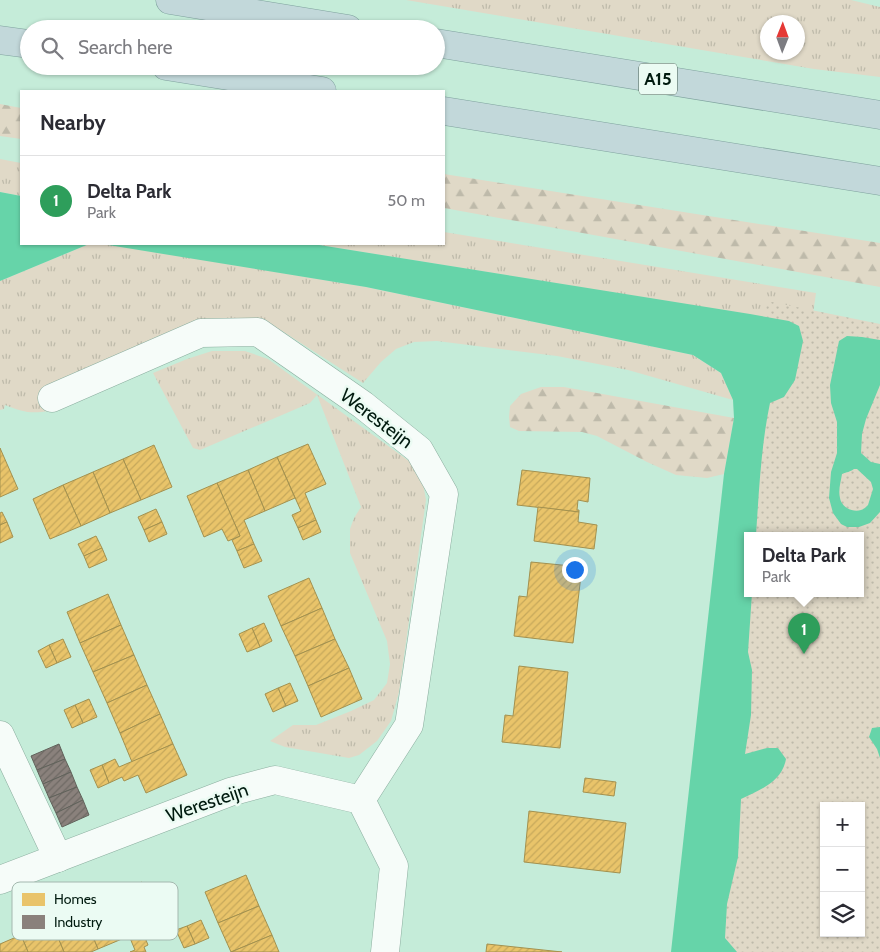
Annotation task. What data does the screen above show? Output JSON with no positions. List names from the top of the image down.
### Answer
{
  "streets": {
    "highway": ["A15"],
    "street": ["Weresteijn"]
  },
  "legend": ["Homes", "Industry"],
  "north": "top",
  "page": {
    "search": "Search here",
    "heading": "Nearby",
    "list": [
      {
        "mark": "1",
        "name": "Delta Park",
        "note": "Park",
        "value": "50 m"
      }
    ],
    "popup": ["Delta Park", "Park"],
    "pins": "1",
    "map_buttons": ["+", "−"]
  }
}
